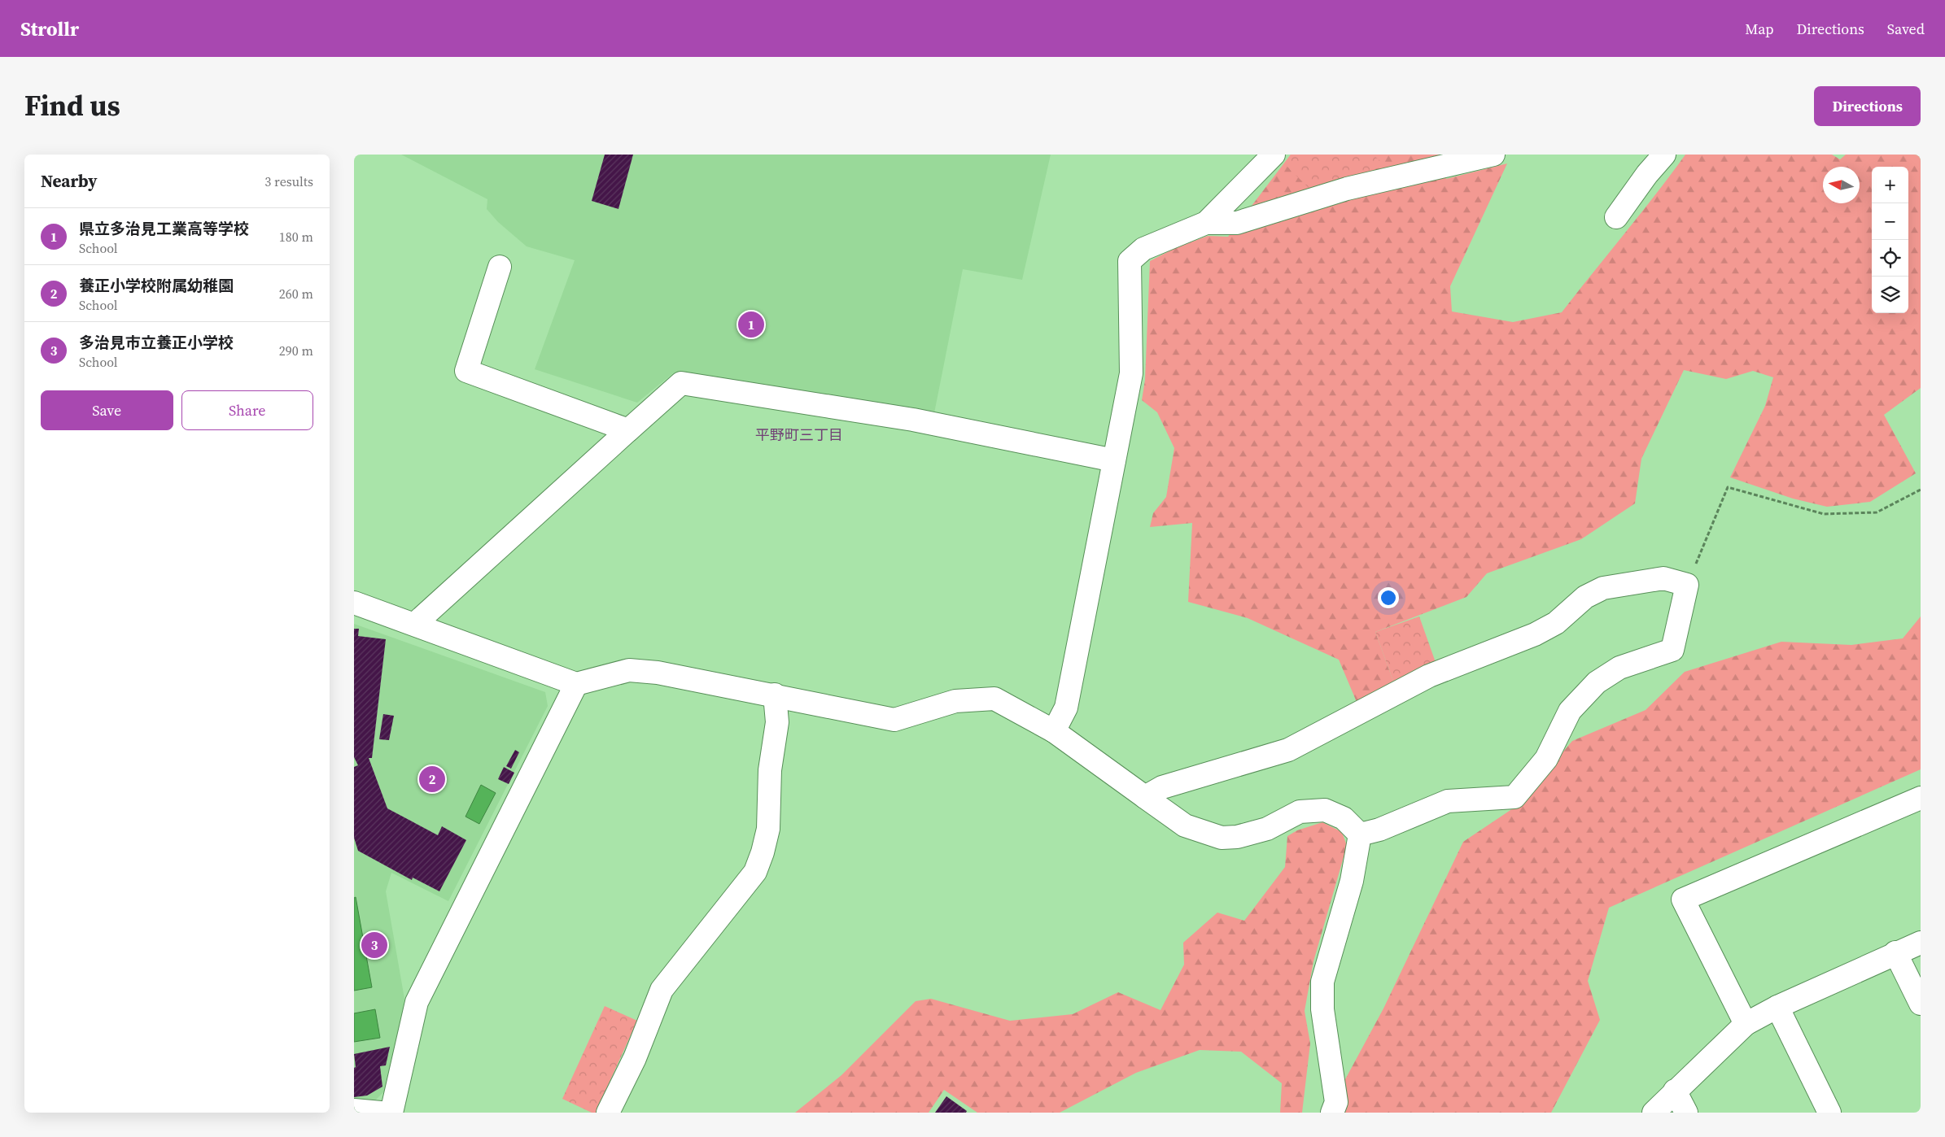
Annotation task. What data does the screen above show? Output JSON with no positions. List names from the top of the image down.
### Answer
{
  "districts": ["平野町三丁目"],
  "north": "left",
  "page": {
    "header": "Strollr",
    "nav": ["Map", "Directions", "Saved"],
    "title": "Find us",
    "buttons": [
      "Directions",
      ["Save", "Share"]
    ],
    "heading": ["Nearby", "3 results"],
    "map_buttons": ["+", "−"],
    "list": [
      {
        "mark": "1",
        "name": "県立多治見工業高等学校",
        "note": "School",
        "value": "180 m"
      },
      {
        "mark": "2",
        "name": "養正小学校附属幼稚園",
        "note": "School",
        "value": "260 m"
      },
      {
        "mark": "3",
        "name": "多治見市立養正小学校",
        "note": "School",
        "value": "290 m"
      }
    ],
    "pins": ["1", "2", "3"]
  }
}
